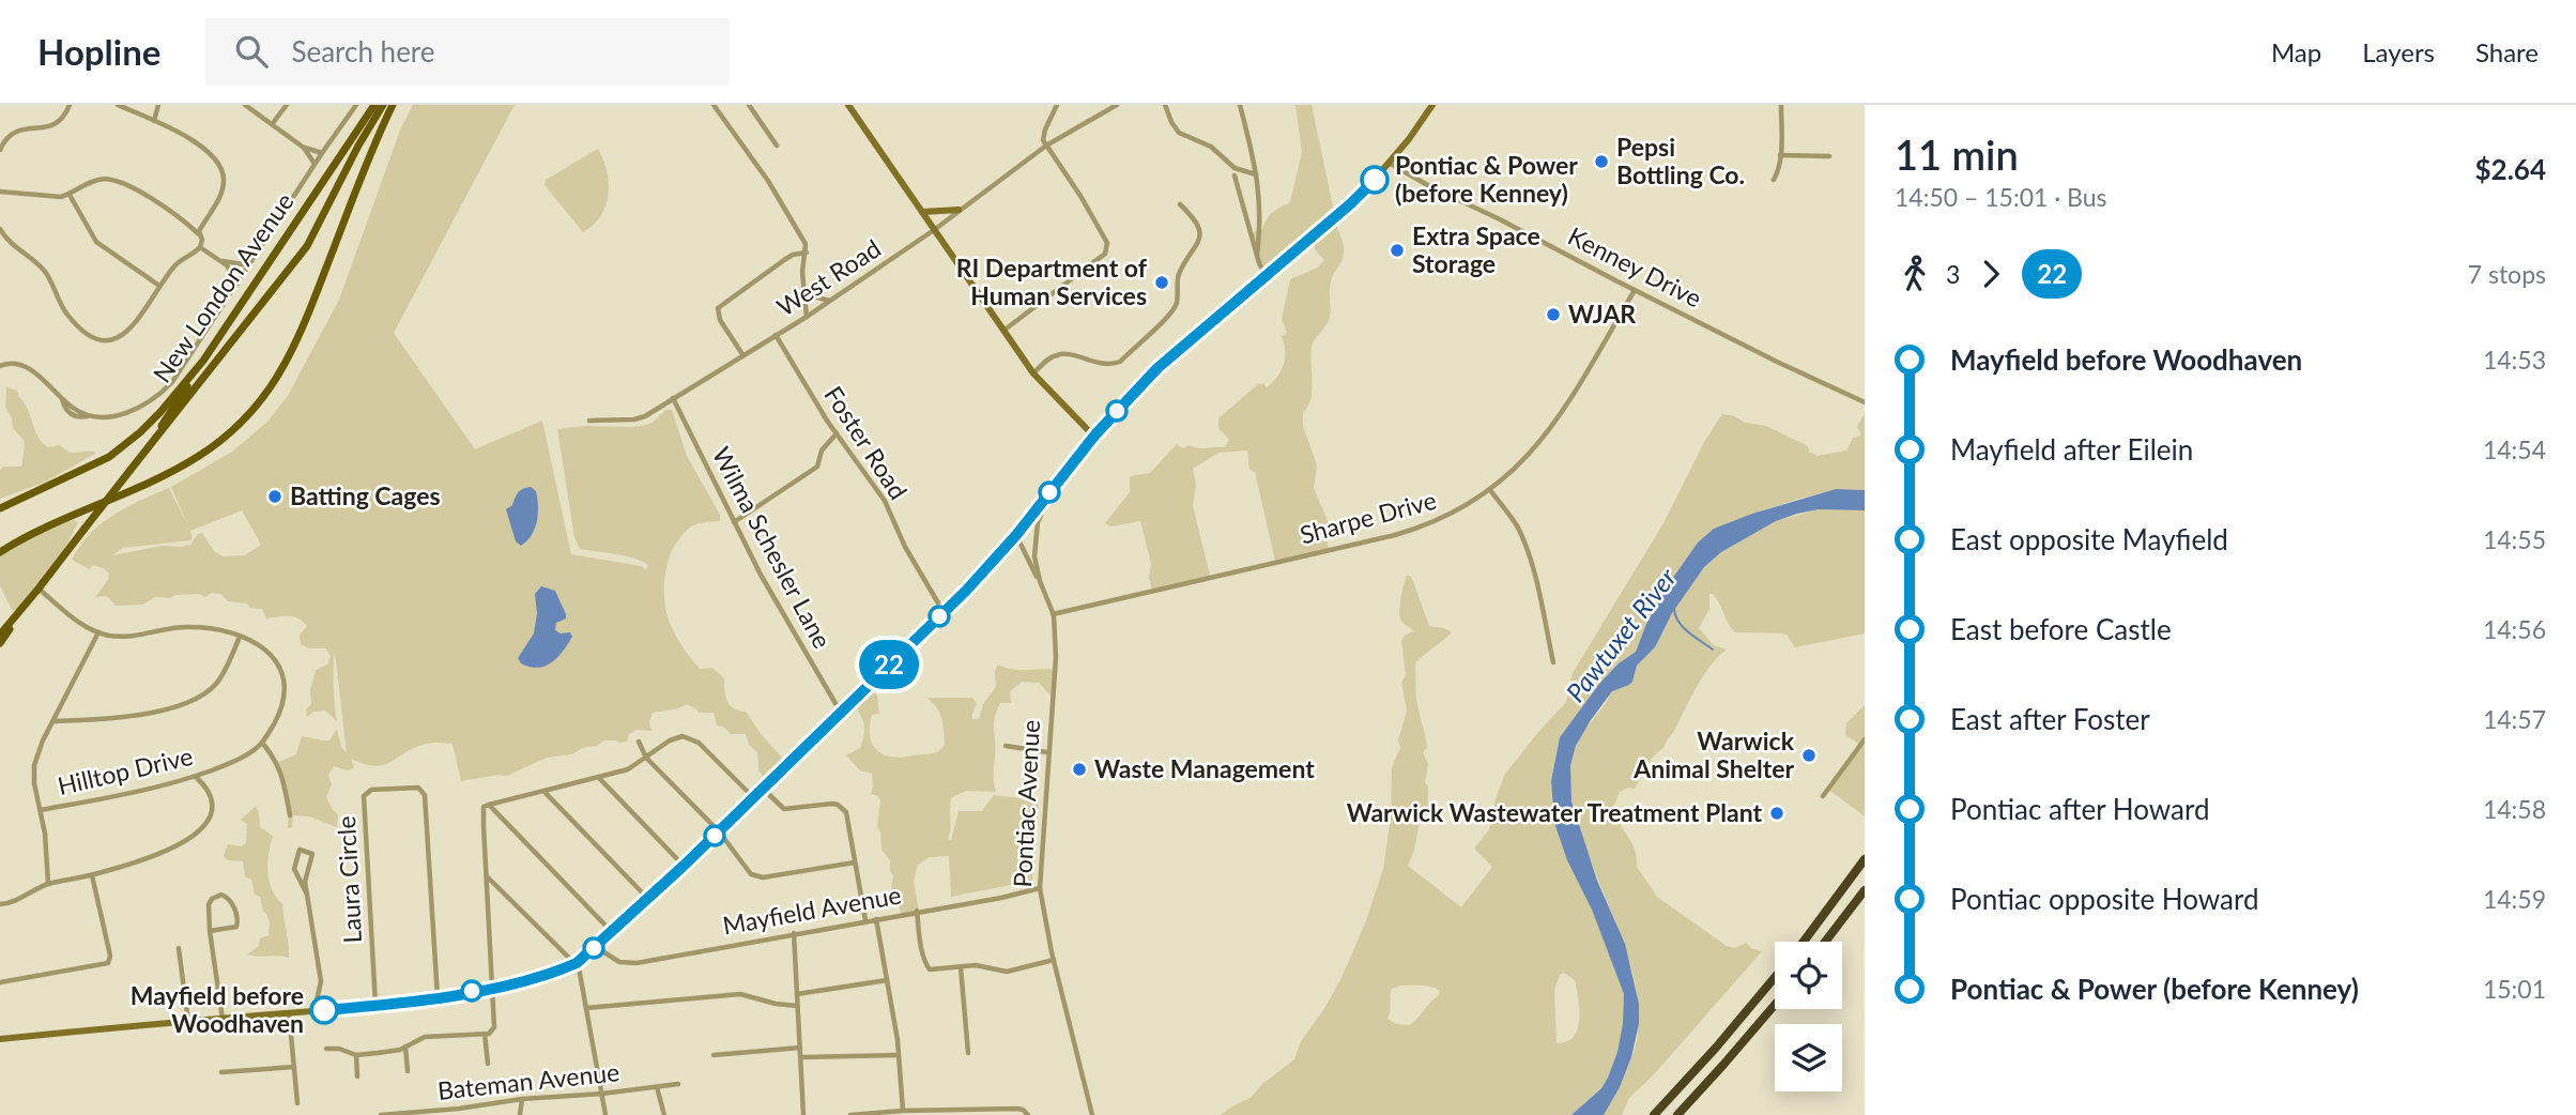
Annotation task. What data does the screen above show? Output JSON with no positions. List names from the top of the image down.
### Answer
{
  "streets": {
    "main road": ["New London Avenue", "Pontiac Avenue"],
    "street": [
      "Kenney Drive",
      "West Road",
      "Foster Road",
      "Sharpe Drive",
      "Wilma Schesler Lane",
      "Hilltop Drive",
      "Laura Circle",
      "Mayfield Avenue",
      "Bateman Avenue"
    ]
  },
  "crossings": [
    ["Kenney Drive", "Sharpe Drive"],
    ["Kenney Drive", "Pontiac Avenue"],
    ["West Road", "Foster Road"],
    ["West Road", "Wilma Schesler Lane"],
    ["Sharpe Drive", "Pontiac Avenue"],
    ["Pontiac Avenue", "Mayfield Avenue"]
  ],
  "water": ["Pawtuxet River"],
  "places": [
    "Pepsi Bottling Co.",
    "Pontiac & Power (before Kenney)",
    "Extra Space Storage",
    "RI Department of Human Services",
    "WJAR",
    "Batting Cages",
    "Warwick Animal Shelter",
    "Waste Management",
    "Warwick Wastewater Treatment Plant",
    "Mayfield before Woodhaven"
  ],
  "lines": ["bus line 22"],
  "page": {
    "header": "Hopline",
    "search": "Search here",
    "nav": ["Map", "Layers", "Share"],
    "on_map": "22",
    "heading": ["11 min", "14:50 – 15:01 · Bus", "$2.64"],
    "legs": ["3", "22", "7 stops"],
    "list": [
      {
        "name": "Mayfield before Woodhaven",
        "value": "14:53"
      },
      {
        "name": "Mayfield after Eilein",
        "value": "14:54"
      },
      {
        "name": "East opposite Mayfield",
        "value": "14:55"
      },
      {
        "name": "East before Castle",
        "value": "14:56"
      },
      {
        "name": "East after Foster",
        "value": "14:57"
      },
      {
        "name": "Pontiac after Howard",
        "value": "14:58"
      },
      {
        "name": "Pontiac opposite Howard",
        "value": "14:59"
      },
      {
        "name": "Pontiac & Power (before Kenney)",
        "value": "15:01"
      }
    ]
  }
}
